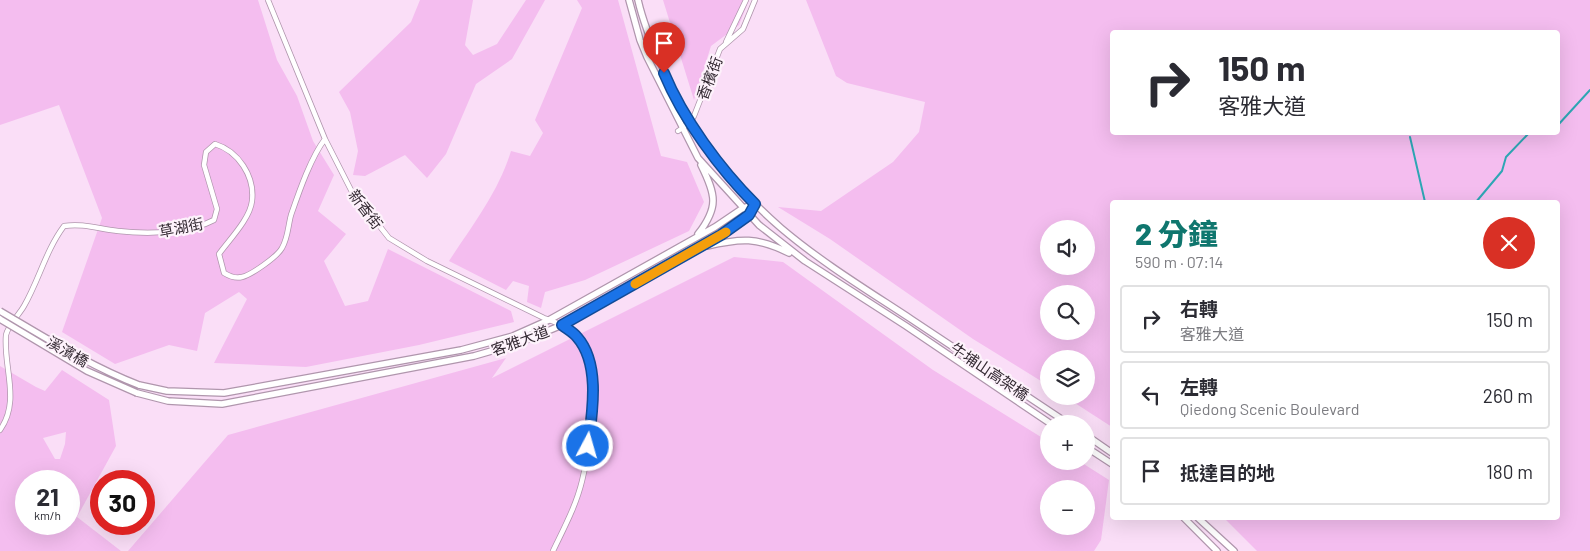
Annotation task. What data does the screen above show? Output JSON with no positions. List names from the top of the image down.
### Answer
{
  "streets": {
    "street": [
      "香檳街",
      "新香街",
      "草湖街",
      "客雅大道",
      "溪濱橋",
      "牛埔山高架橋"
    ]
  },
  "crossings": [
    ["香檳街", "牛埔山高架橋"],
    ["新香街", "草湖街"],
    ["新香街", "客雅大道"],
    ["客雅大道", "溪濱橋"],
    ["客雅大道", "牛埔山高架橋"]
  ],
  "page": {
    "turn": ["150 m", "客雅大道"],
    "heading": ["2 分鐘", "590 m · 07:14"],
    "map_buttons": ["+", "−"],
    "list": [
      {
        "name": "右轉",
        "note": "客雅大道",
        "value": "150 m"
      },
      {
        "name": "左轉",
        "note": "Qiedong Scenic Boulevard",
        "value": "260 m"
      },
      {
        "name": "抵達目的地",
        "value": "180 m"
      }
    ],
    "speed": "21 km/h",
    "limit": "30"
  }
}
